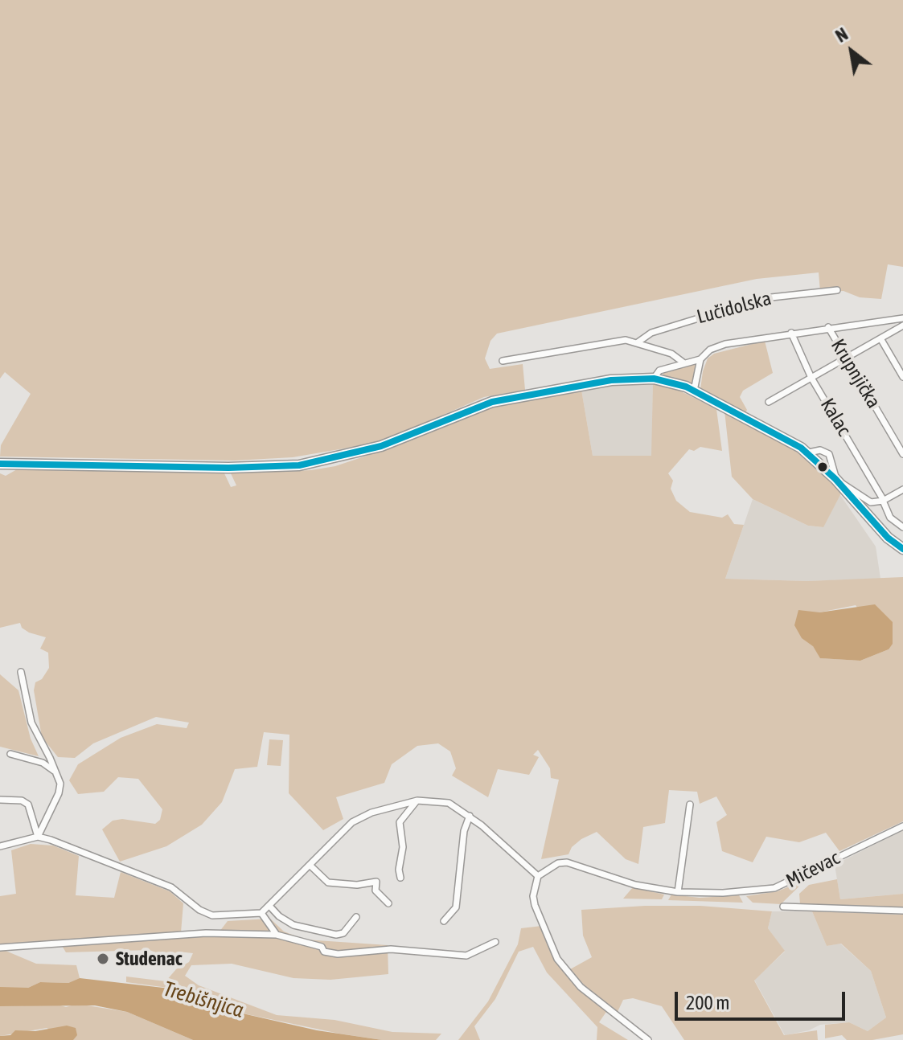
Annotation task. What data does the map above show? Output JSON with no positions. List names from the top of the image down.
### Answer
{
  "streets": {
    "street": [
      "Lučidolska",
      "Krupnjička",
      "Kalac",
      "Mičevac"
    ]
  },
  "water": ["Trebišnjica"],
  "places": ["Studenac"],
  "scale_bar": "200 m",
  "north": "top left"
}
